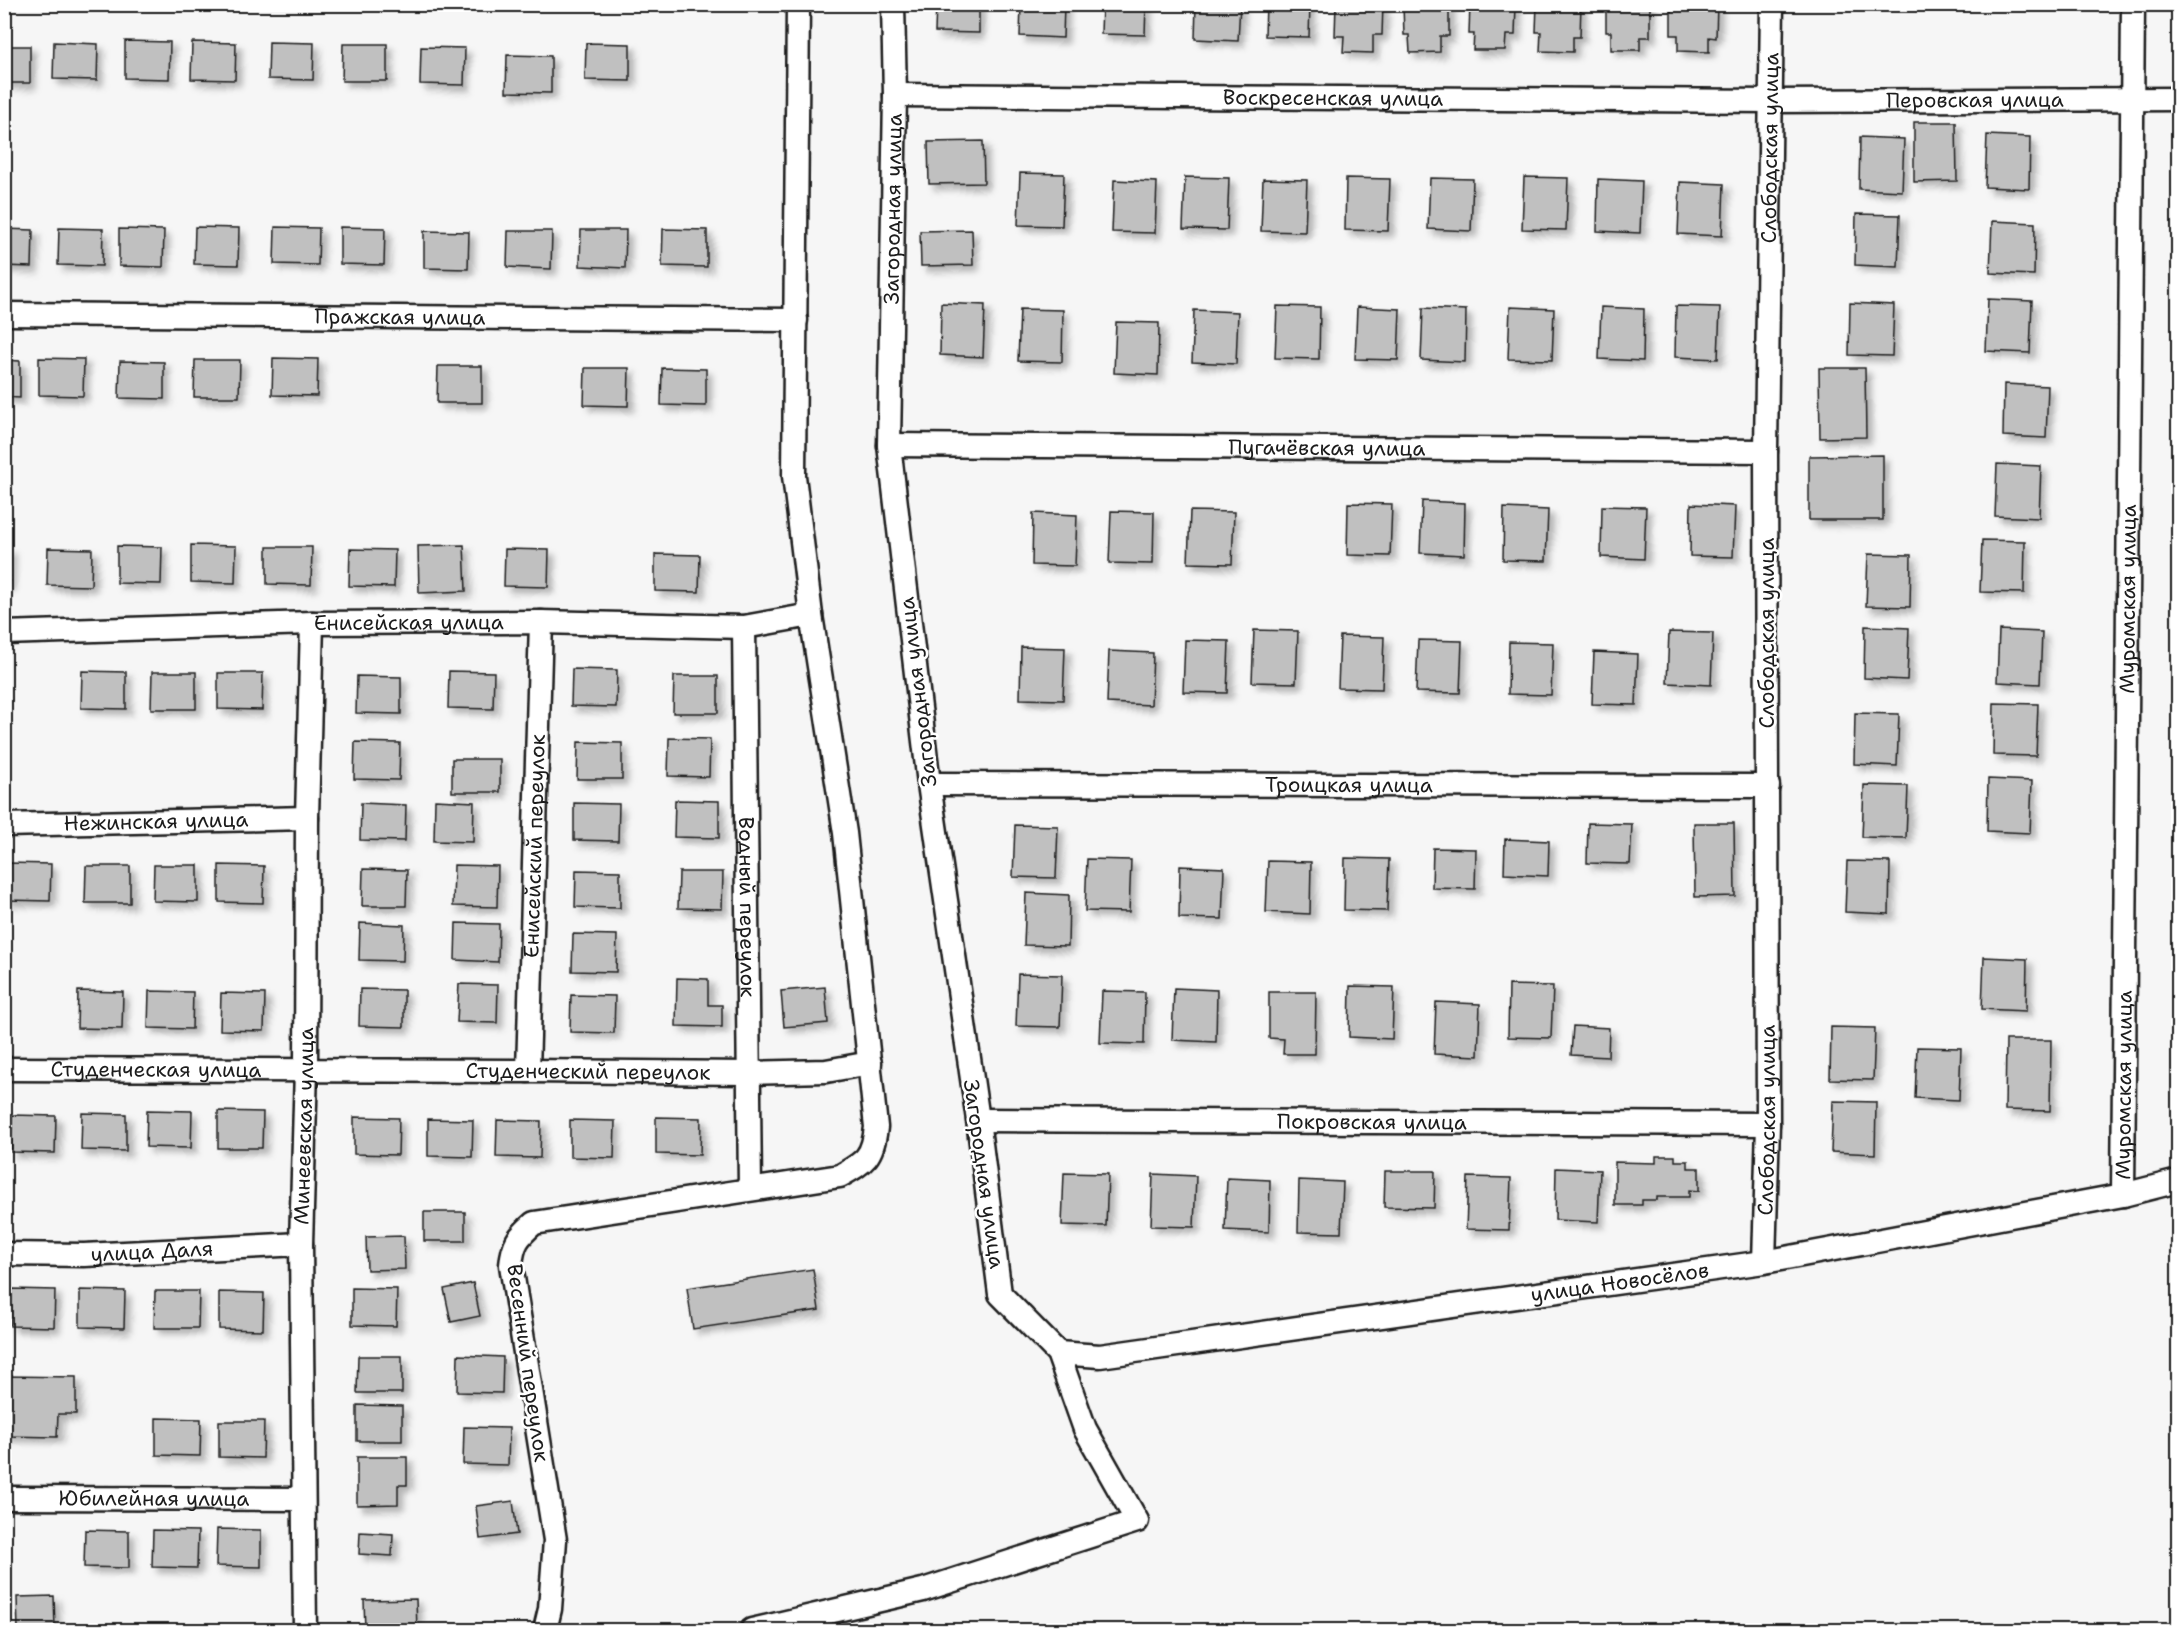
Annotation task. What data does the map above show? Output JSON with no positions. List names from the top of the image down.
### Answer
{
  "streets": {
    "street": [
      "Воскресенская улица",
      "Перовская улица",
      "Слободская улица",
      "Загородная улица",
      "Пражская улица",
      "Пугачёвская улица",
      "Муромская улица",
      "Енисейская улица",
      "Троицкая улица",
      "Нежинская улица",
      "Енисейский переулок",
      "Водный переулок",
      "Студенческая улица",
      "Студенческий переулок",
      "Покровская улица",
      "Минеевская улица",
      "улица Даля",
      "улица Новосёлов",
      "Весенний переулок",
      "Юбилейная улица"
    ]
  },
  "crossings": [
    ["Воскресенская улица", "Перовская улица"],
    ["Воскресенская улица", "Слободская улица"],
    ["Воскресенская улица", "Загородная улица"],
    ["Перовская улица", "Слободская улица"],
    ["Перовская улица", "Муромская улица"],
    ["Слободская улица", "Пугачёвская улица"],
    ["Слободская улица", "Троицкая улица"],
    ["Слободская улица", "Покровская улица"],
    ["Слободская улица", "улица Новосёлов"],
    ["Загородная улица", "Пугачёвская улица"],
    ["Загородная улица", "Троицкая улица"],
    ["Загородная улица", "Покровская улица"],
    ["Загородная улица", "улица Новосёлов"],
    ["Муромская улица", "улица Новосёлов"],
    ["Енисейская улица", "Енисейский переулок"],
    ["Енисейская улица", "Водный переулок"],
    ["Енисейская улица", "Минеевская улица"],
    ["Нежинская улица", "Минеевская улица"],
    ["Енисейский переулок", "Студенческий переулок"],
    ["Водный переулок", "Студенческий переулок"],
    ["Водный переулок", "Весенний переулок"],
    ["Студенческая улица", "Студенческий переулок"],
    ["Студенческая улица", "Минеевская улица"],
    ["Студенческий переулок", "Минеевская улица"],
    ["Студенческий переулок", "Весенний переулок"],
    ["Минеевская улица", "улица Даля"],
    ["Минеевская улица", "Юбилейная улица"]
  ]
}
